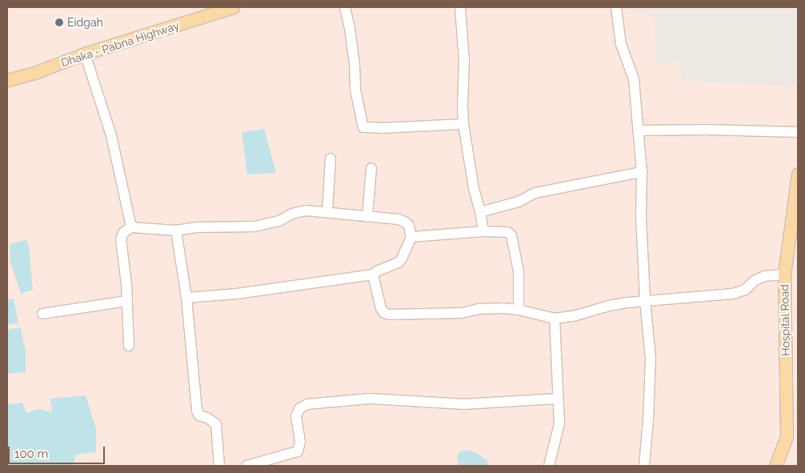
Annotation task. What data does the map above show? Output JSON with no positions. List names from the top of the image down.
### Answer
{
  "streets": {
    "main road": ["Dhaka - Pabna Highway", "Hospital Road"]
  },
  "places": ["Eidgah"],
  "scale_bar": "100 m"
}
